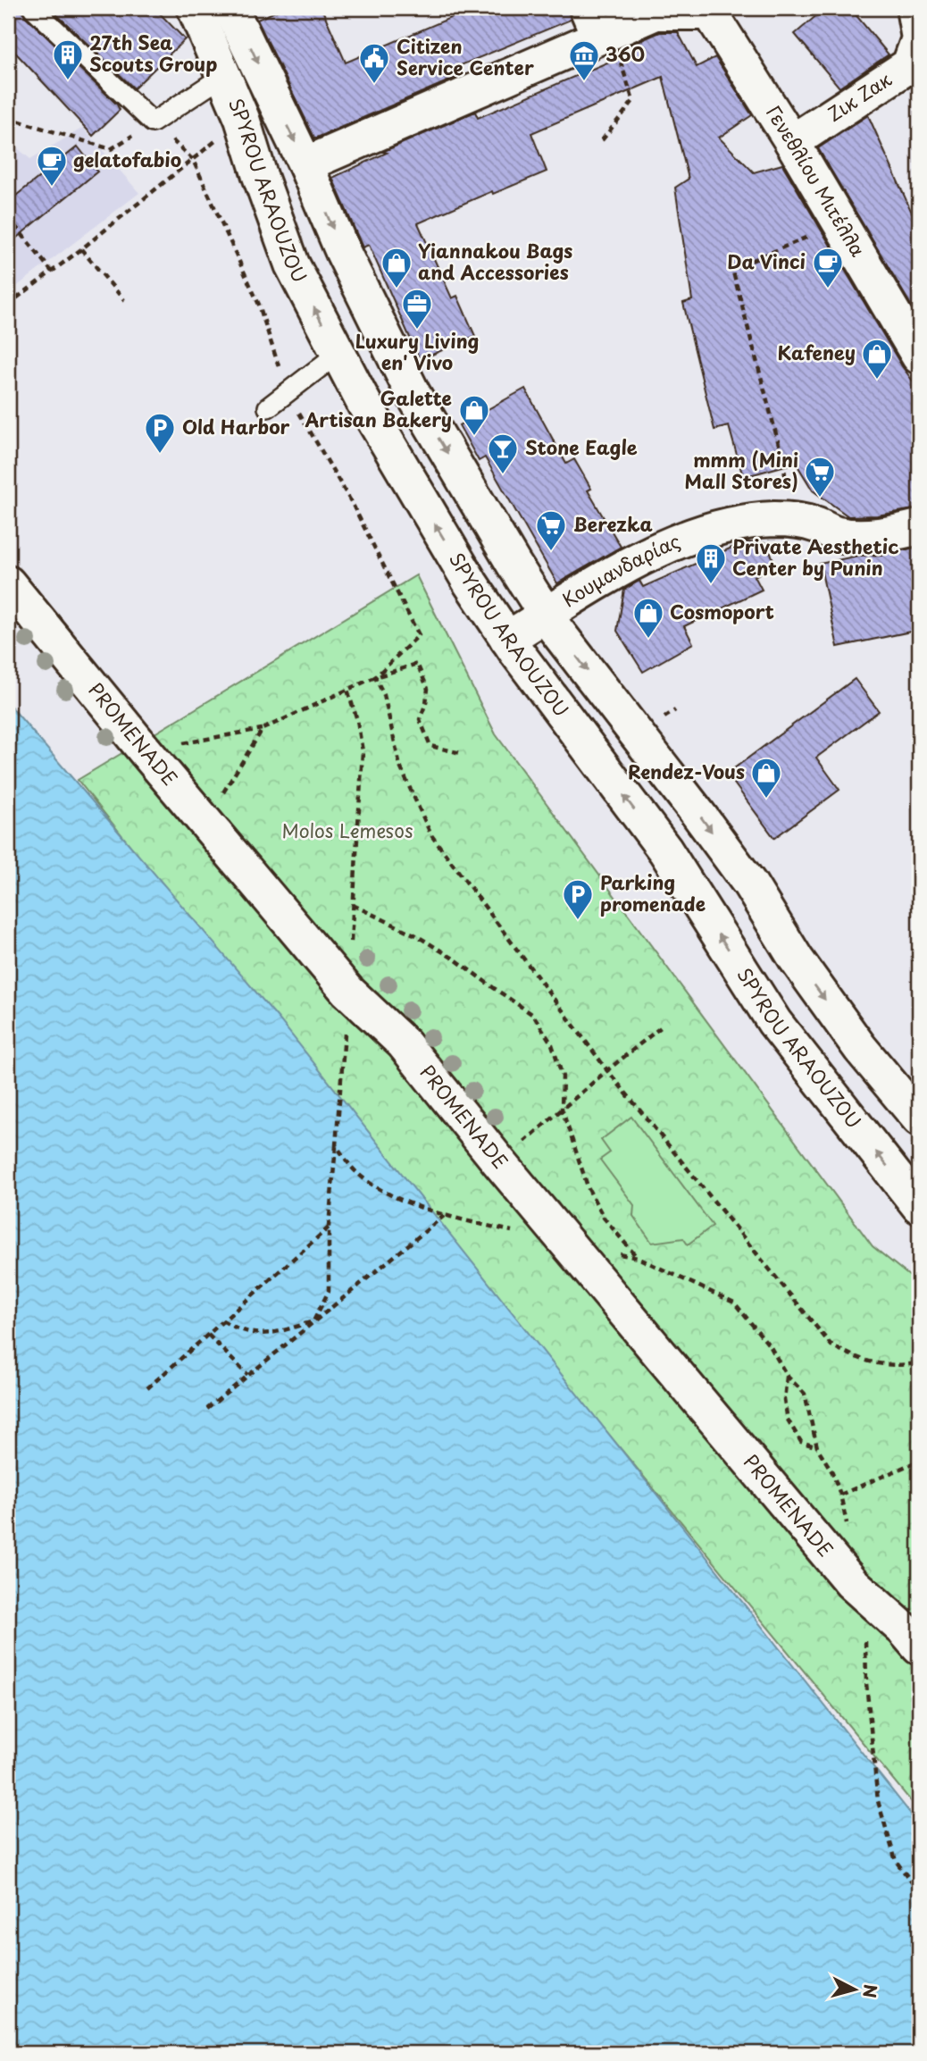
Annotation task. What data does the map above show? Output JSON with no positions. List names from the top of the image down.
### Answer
{
  "streets": {
    "street": [
      "Ζικ Ζακ",
      "Γενεθλίου Μιτέλλα",
      "SPYROU ARAOUZOU",
      "Κουμανδαρίας",
      "PROMENADE"
    ]
  },
  "crossings": [
    ["Ζικ Ζακ", "Γενεθλίου Μιτέλλα"],
    ["SPYROU ARAOUZOU", "Κουμανδαρίας"]
  ],
  "parks": ["Molos Lemesos"],
  "places": {
    "building": ["27th Sea Scouts Group", "Private Aesthetic Center by Punin"],
    "museum": ["360"],
    "public building": ["Citizen Service Center"],
    "cafe": ["gelatofabio", "Da Vinci"],
    "shop": [
      "Yiannakou Bags and Accessories",
      "Kafeney",
      "Galette Artisan Bakery",
      "Cosmoport",
      "Rendez-Vous"
    ],
    "office": ["Luxury Living en' Vivo"],
    "parking": ["Old Harbor", "Parking promenade"],
    "bar": ["Stone Eagle"],
    "supermarket": ["mmm (Mini Mall Stores)", "Berezka"]
  },
  "north": "right"
}
